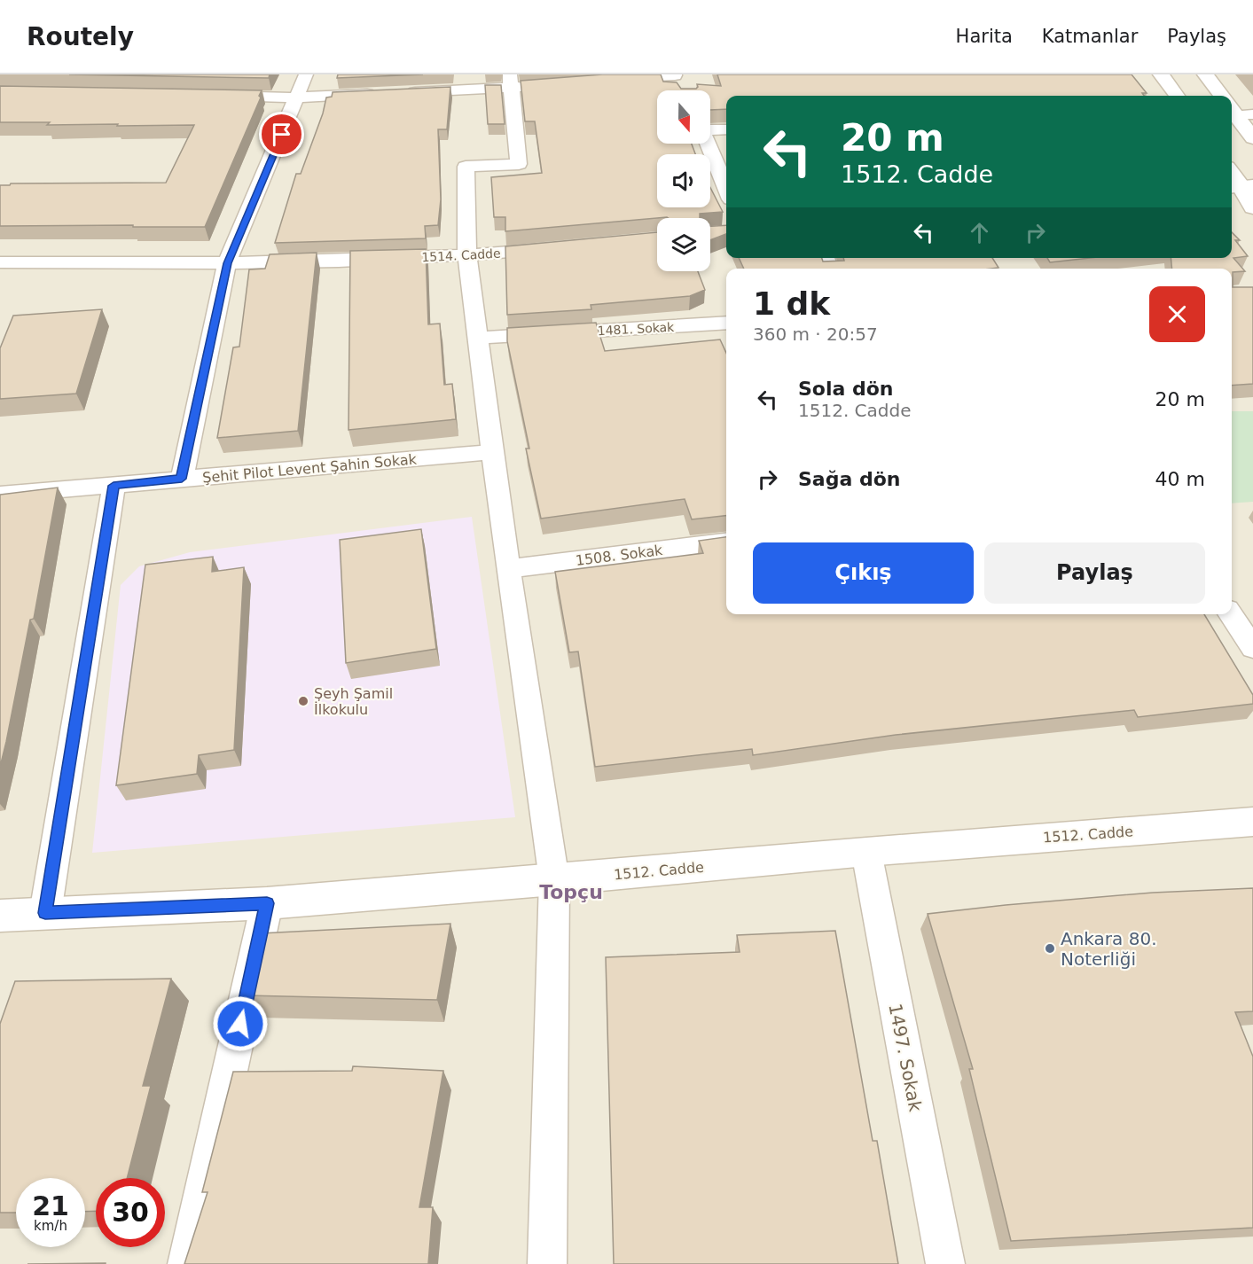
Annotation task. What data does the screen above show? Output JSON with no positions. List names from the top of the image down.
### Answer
{
  "streets": {
    "street": [
      "1514. Cadde",
      "1481. Sokak",
      "Şehit Pilot Levent Şahin Sokak",
      "1508. Sokak",
      "1512. Cadde",
      "1497. Sokak"
    ]
  },
  "crossings": [
    ["1512. Cadde", "1497. Sokak"]
  ],
  "districts": ["Topçu"],
  "places": ["Şeyh Şamil İlkokulu", "Ankara 80. Noterliği"],
  "north": "bottom",
  "page": {
    "header": "Routely",
    "nav": ["Harita", "Katmanlar", "Paylaş"],
    "turn": ["20 m", "1512. Cadde"],
    "heading": ["1 dk", "360 m · 20:57"],
    "list": [
      {
        "name": "Sola dön",
        "note": "1512. Cadde",
        "value": "20 m"
      },
      {
        "name": "Sağa dön",
        "value": "40 m"
      }
    ],
    "buttons": ["Çıkış", "Paylaş"],
    "speed": "21 km/h",
    "limit": "30"
  }
}
